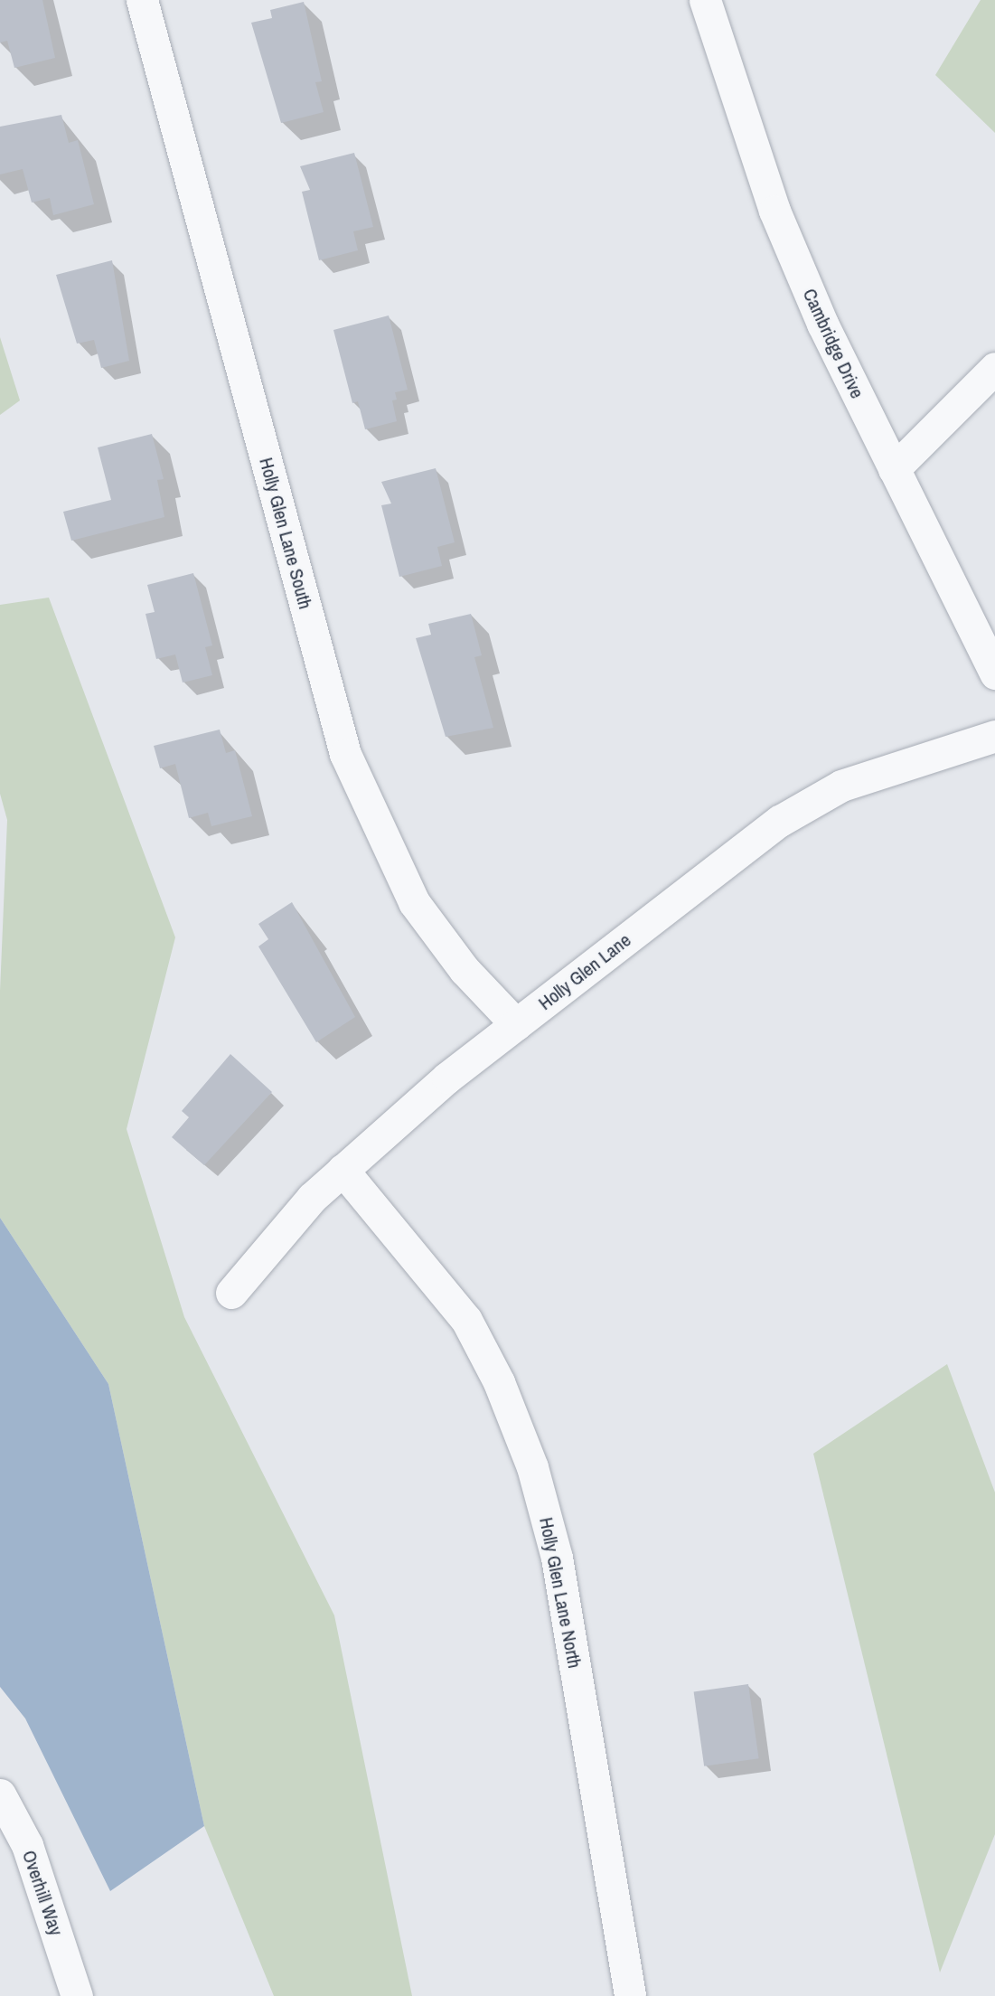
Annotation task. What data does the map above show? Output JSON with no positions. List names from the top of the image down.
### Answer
{
  "streets": {
    "street": [
      "Cambridge Drive",
      "Holly Glen Lane South",
      "Holly Glen Lane",
      "Holly Glen Lane North",
      "Overhill Way"
    ]
  },
  "crossings": [
    ["Holly Glen Lane South", "Holly Glen Lane"],
    ["Holly Glen Lane", "Holly Glen Lane North"]
  ]
}
